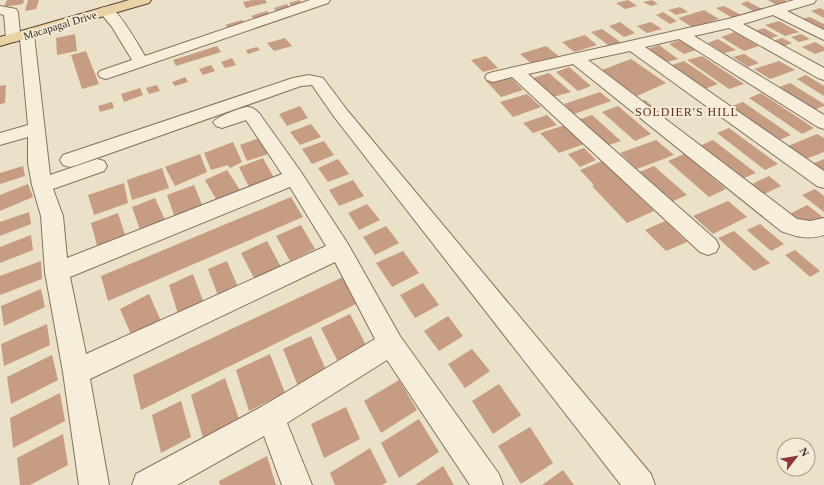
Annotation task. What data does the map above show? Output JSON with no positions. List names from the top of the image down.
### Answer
{
  "streets": {
    "main road": ["Macapagal Drive"]
  },
  "districts": ["SOLDIER'S HILL"],
  "north": "top right"
}
